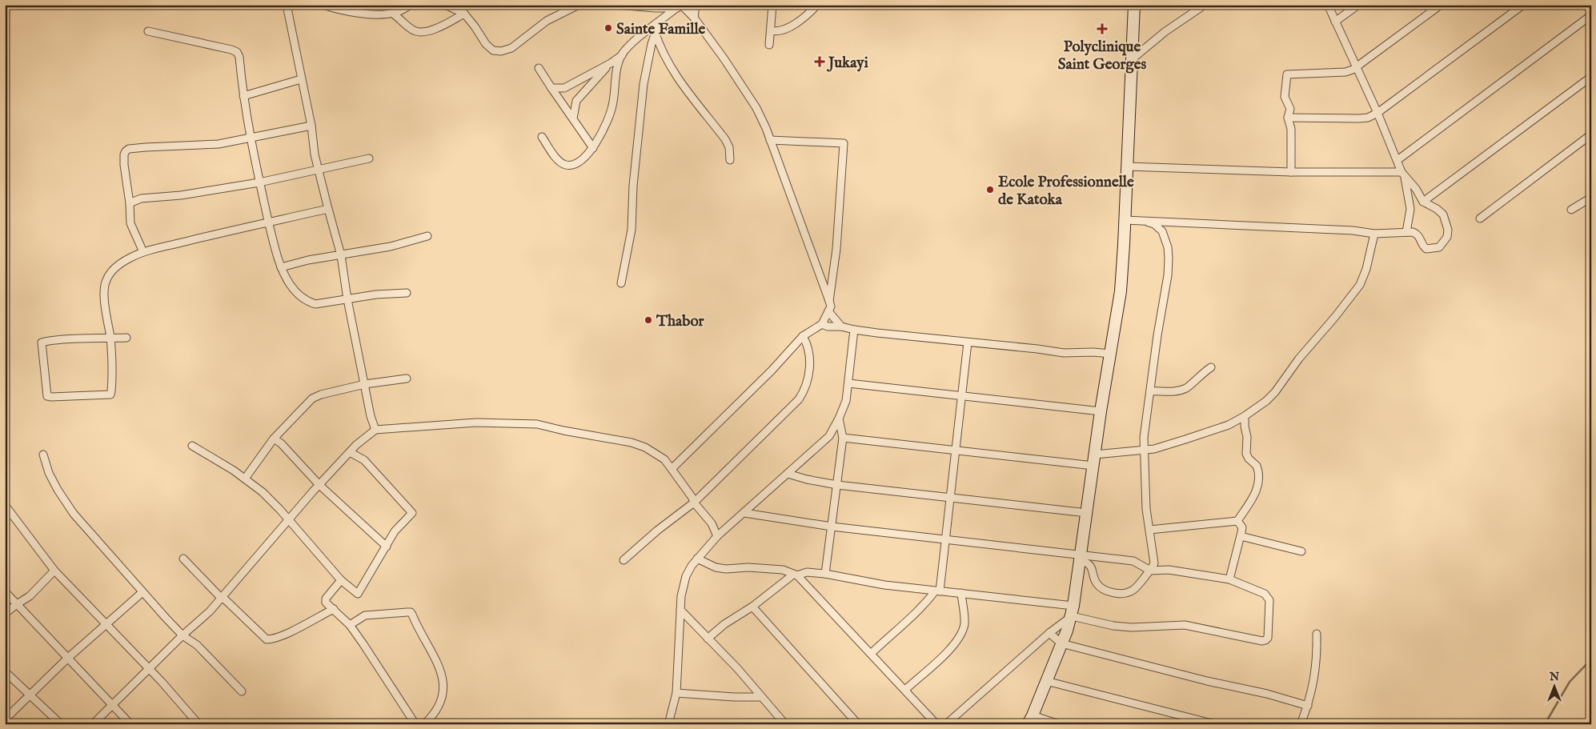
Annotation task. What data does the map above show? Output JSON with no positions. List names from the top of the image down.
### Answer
{
  "places": {
    "other": ["Sainte Famille", "Ecole Professionnelle de Katoka", "Thabor"],
    "health": ["Polyclinique Saint Georges", "Jukayi"]
  },
  "north": "top"
}
